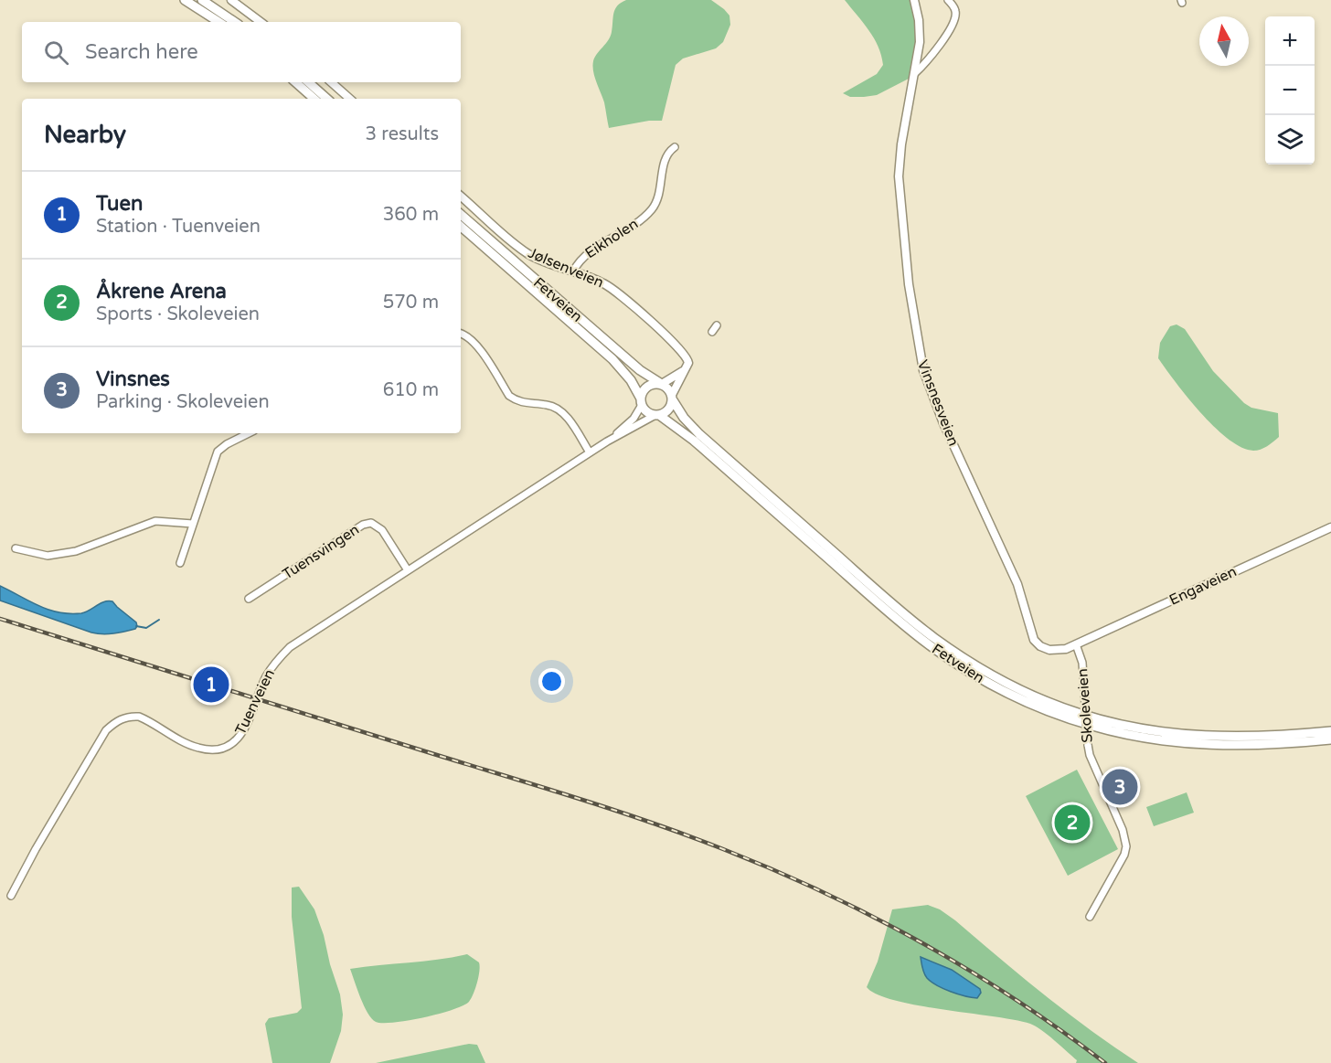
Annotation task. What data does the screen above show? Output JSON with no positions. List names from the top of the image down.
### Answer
{
  "streets": {
    "highway": ["Fetveien"],
    "main road": ["Jølsenveien", "Vinsnesveien", "Engaveien"],
    "street": [
      "Eikholen",
      "Tuensvingen",
      "Tuenveien",
      "Skoleveien"
    ]
  },
  "crossings": [
    ["Eikholen", "Jølsenveien"],
    ["Fetveien", "Tuenveien"],
    ["Vinsnesveien", "Engaveien"],
    ["Vinsnesveien", "Skoleveien"],
    ["Tuensvingen", "Tuenveien"],
    ["Engaveien", "Skoleveien"]
  ],
  "north": "top",
  "page": {
    "map_buttons": ["+", "−"],
    "search": "Search here",
    "heading": ["Nearby", "3 results"],
    "list": [
      {
        "mark": "1",
        "name": "Tuen",
        "note": "Station · Tuenveien",
        "value": "360 m"
      },
      {
        "mark": "2",
        "name": "Åkrene Arena",
        "note": "Sports · Skoleveien",
        "value": "570 m"
      },
      {
        "mark": "3",
        "name": "Vinsnes",
        "note": "Parking · Skoleveien",
        "value": "610 m"
      }
    ],
    "pins": ["1", "3", "2"]
  }
}
